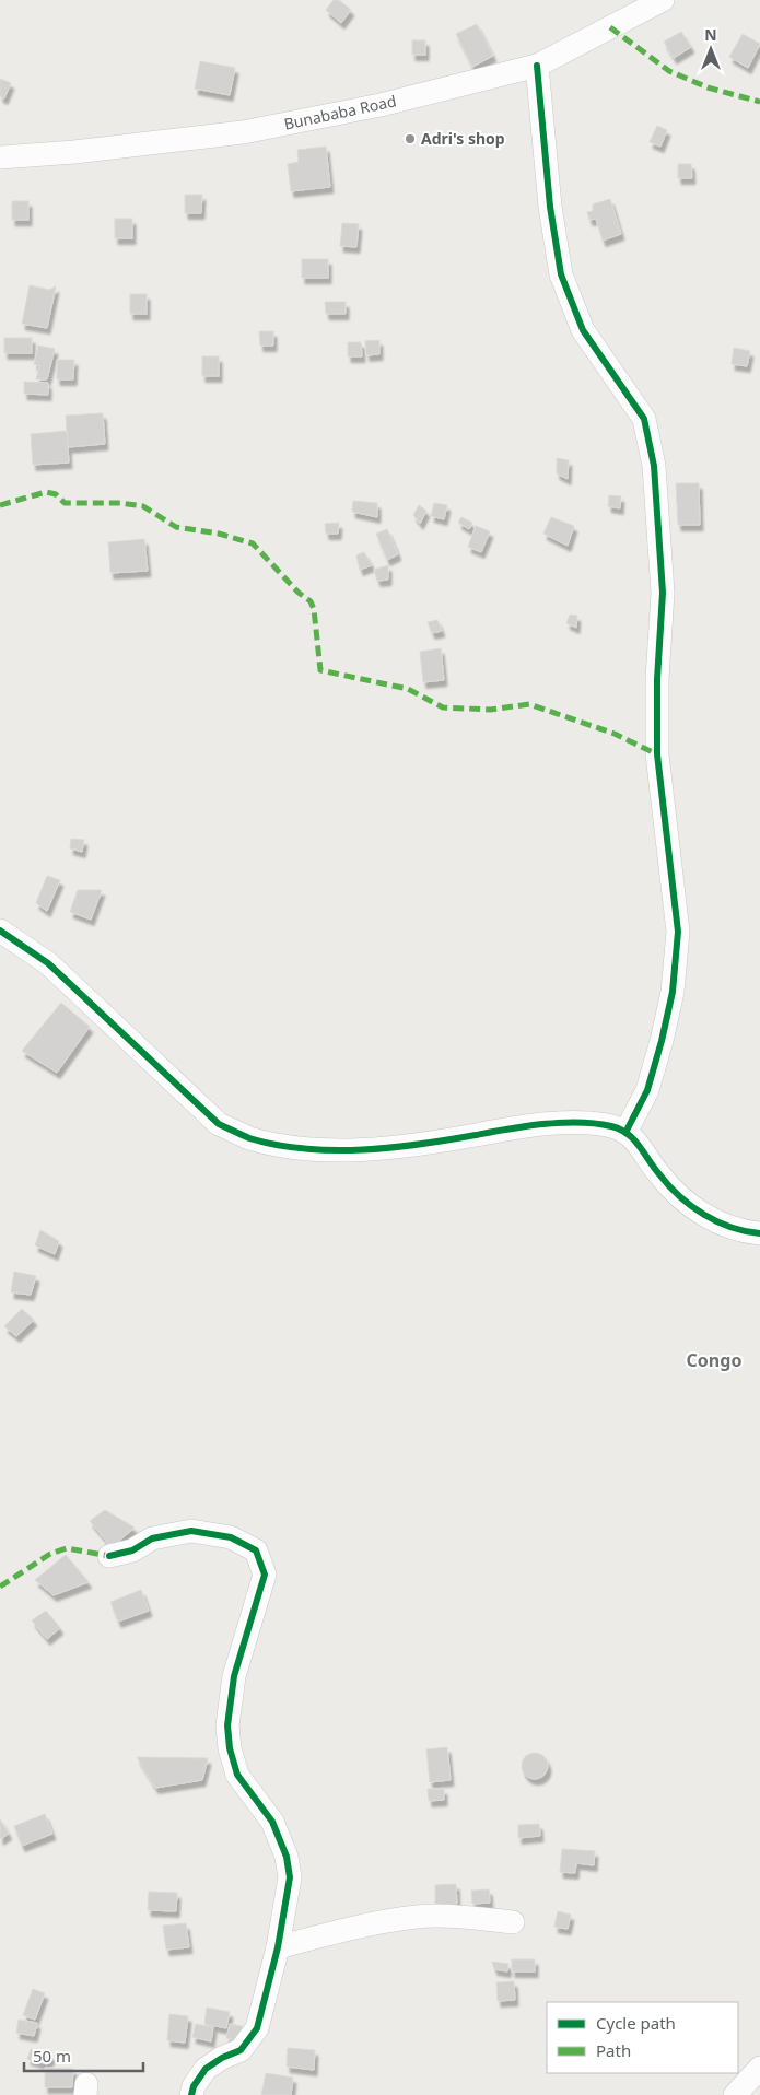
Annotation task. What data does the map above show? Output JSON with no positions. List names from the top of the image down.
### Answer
{
  "streets": {
    "street": ["Bunababa Road"]
  },
  "districts": ["Congo"],
  "places": ["Adri's shop"],
  "legend": ["Cycle path", "Path"],
  "scale_bar": "50 m",
  "north": "top"
}
